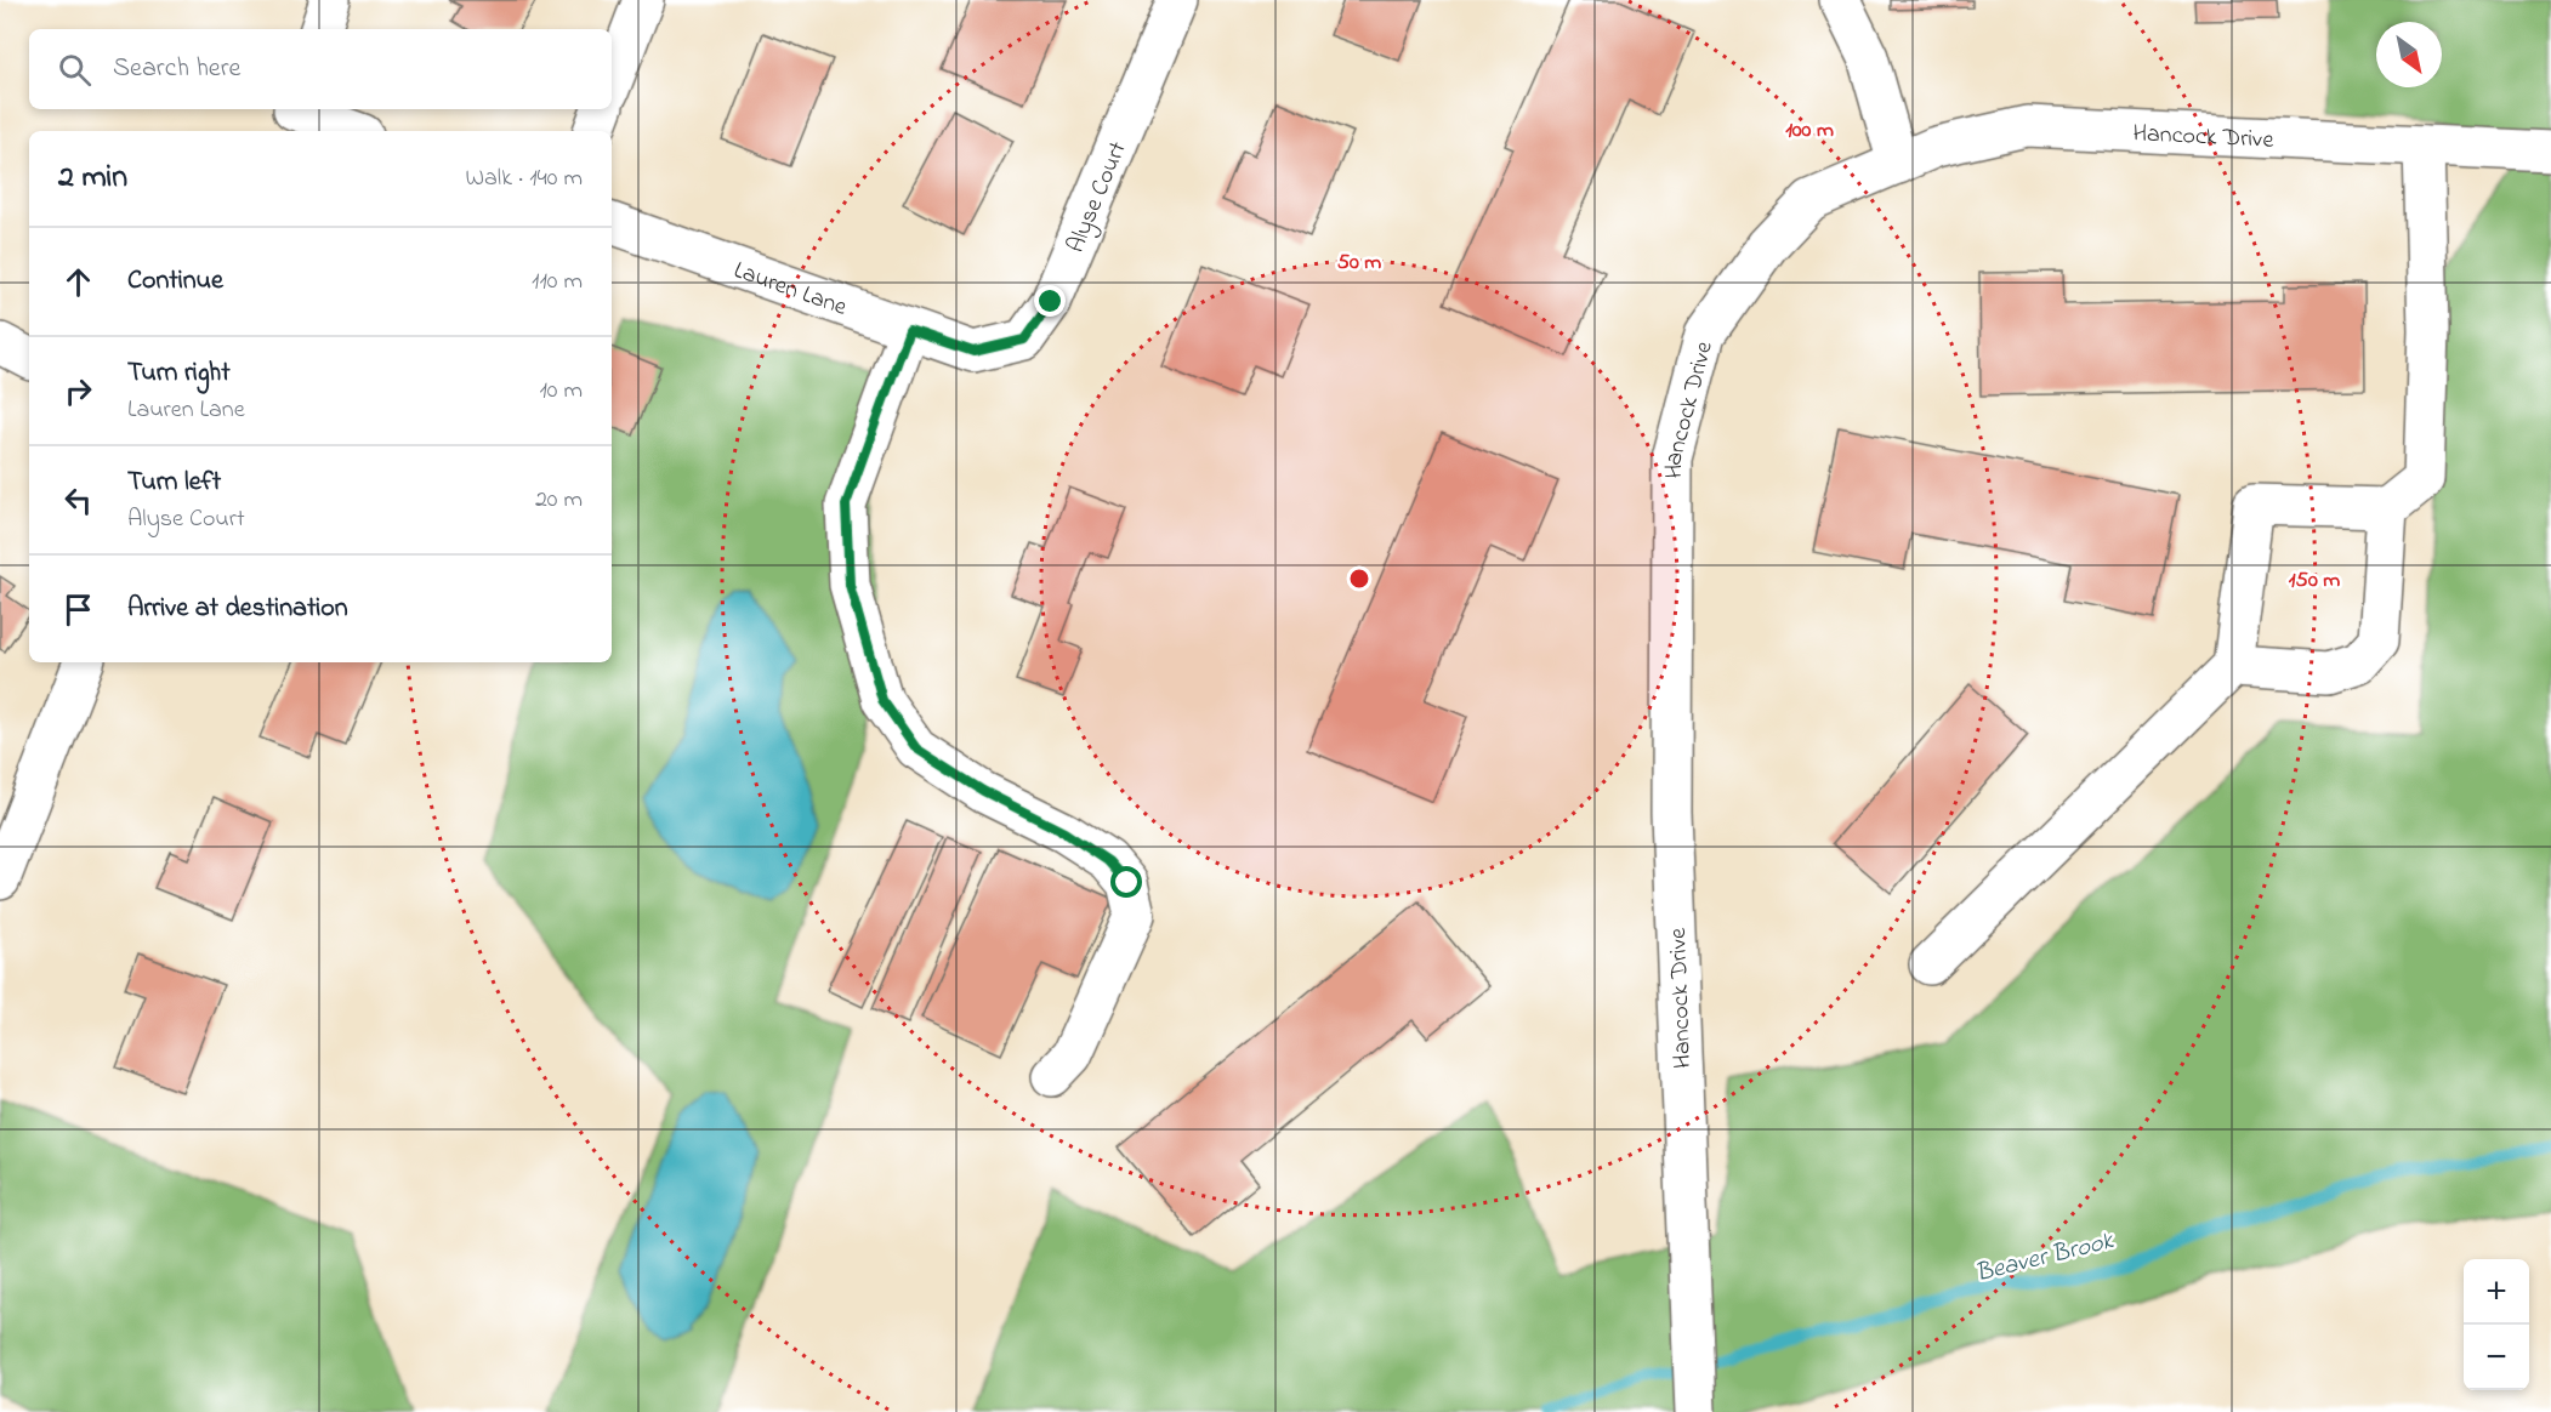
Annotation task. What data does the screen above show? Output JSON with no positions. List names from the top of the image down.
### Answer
{
  "streets": {
    "street": ["Hancock Drive", "Alyse Court", "Lauren Lane"]
  },
  "crossings": [
    ["Alyse Court", "Lauren Lane"]
  ],
  "water": ["Beaver Brook"],
  "north": "bottom right",
  "page": {
    "search": "Search here",
    "heading": ["2 min", "Walk · 140 m"],
    "list": [
      ["Continue", "110 m"],
      ["Turn right", "Lauren Lane", "10 m"],
      ["Turn left", "Alyse Court", "20 m"],
      "Arrive at destination"
    ],
    "map_buttons": ["+", "−"]
  },
  "rings": ["100 m", "50 m", "150 m"]
}
